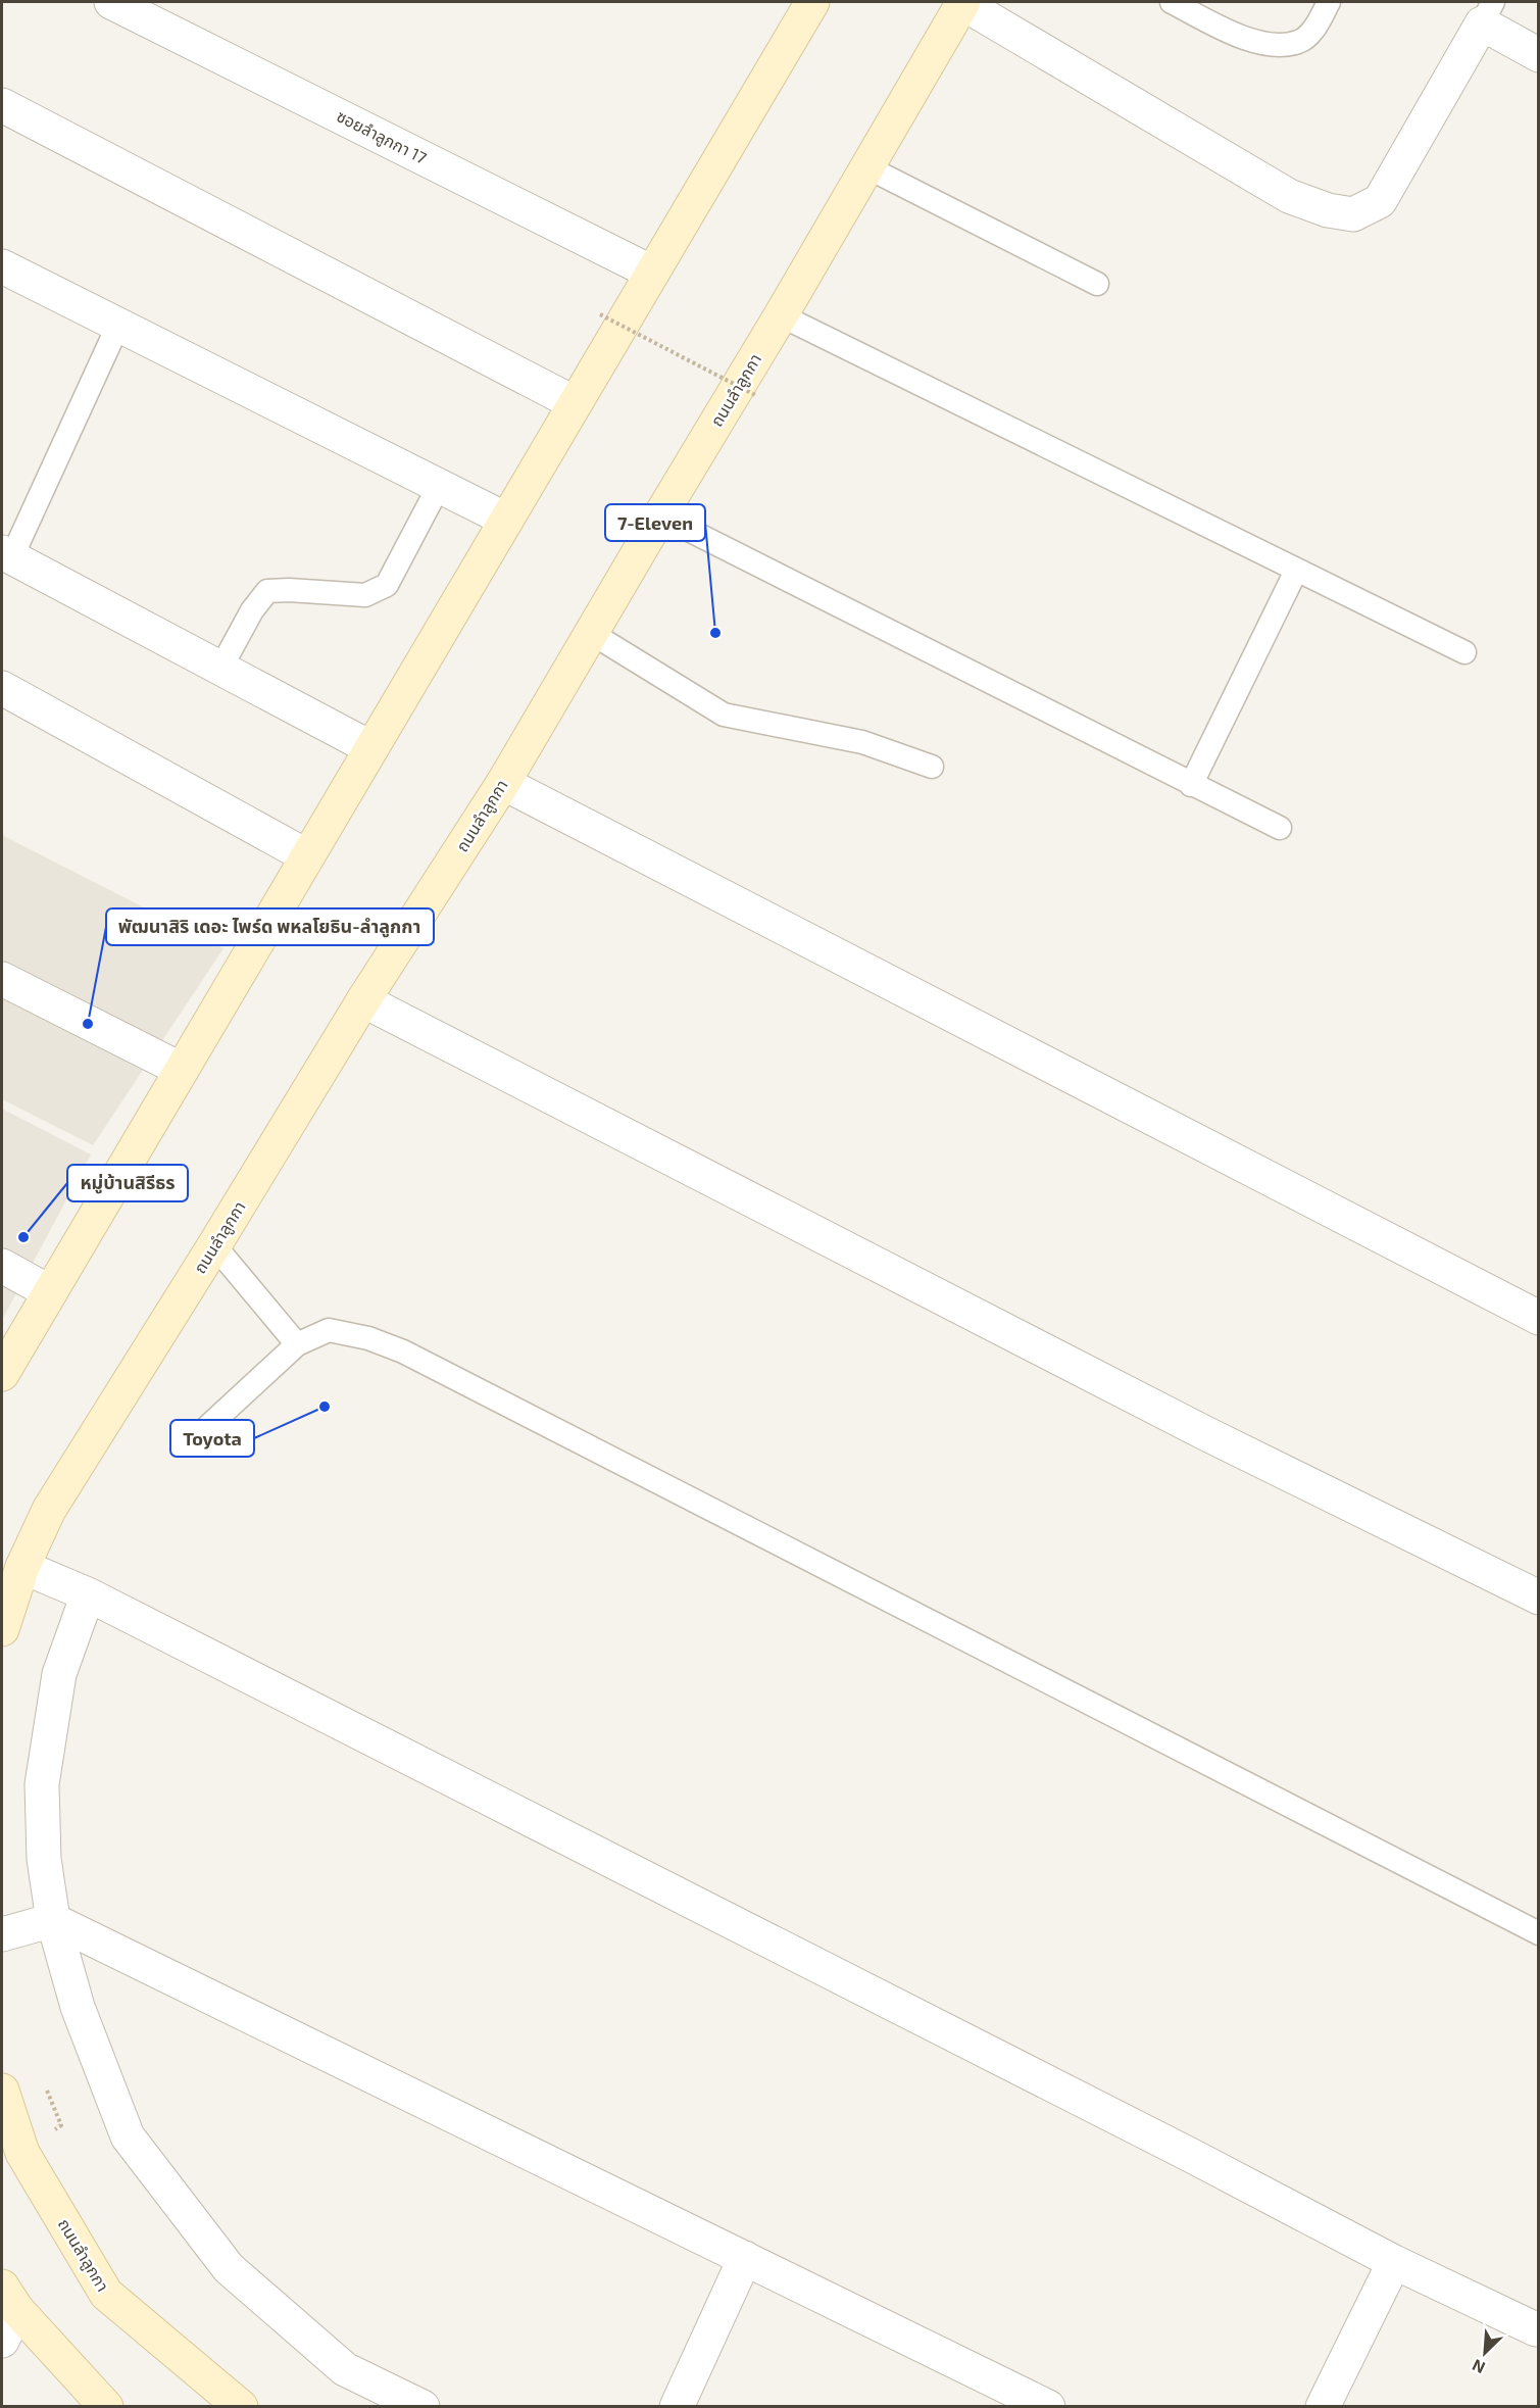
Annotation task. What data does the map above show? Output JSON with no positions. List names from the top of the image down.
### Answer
{
  "streets": {
    "main road": ["ถนนลำลูกกา"],
    "street": ["ซอยลำลูกกา 17"]
  },
  "places": [
    "7-Eleven",
    "พัฒนาสิริ เดอะ ไพร์ด พหลโยธิน-ลำลูกกา",
    "หมู่บ้านสิรีธร",
    "Toyota"
  ],
  "north": "bottom left"
}
